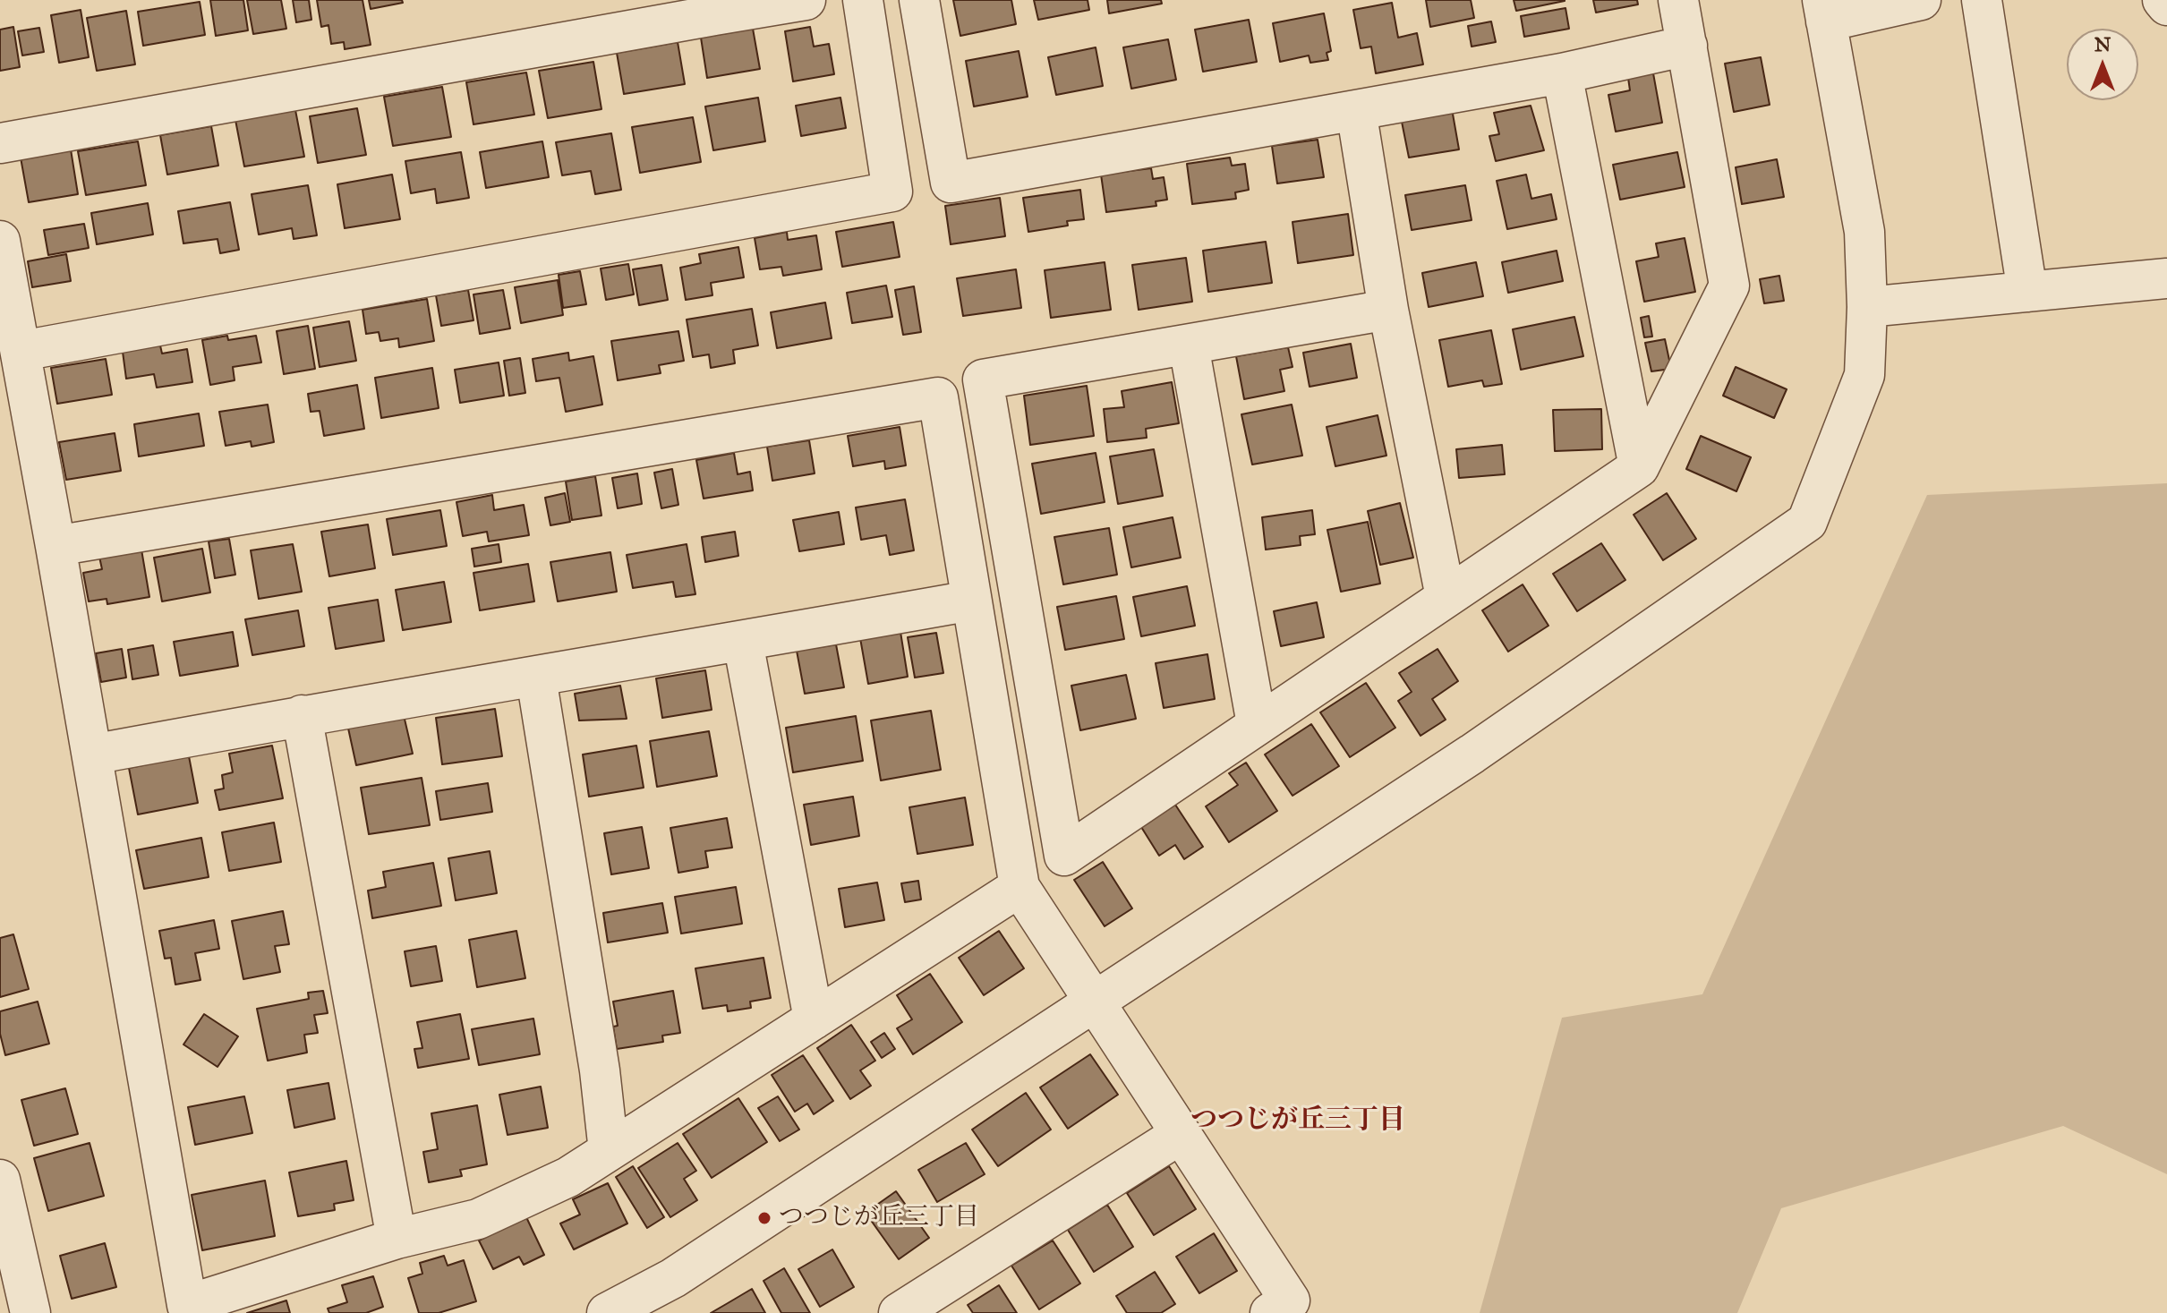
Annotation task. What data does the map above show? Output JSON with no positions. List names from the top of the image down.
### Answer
{
  "districts": ["つつじが丘三丁目"],
  "places": ["つつじが丘三丁目"],
  "north": "top"
}
